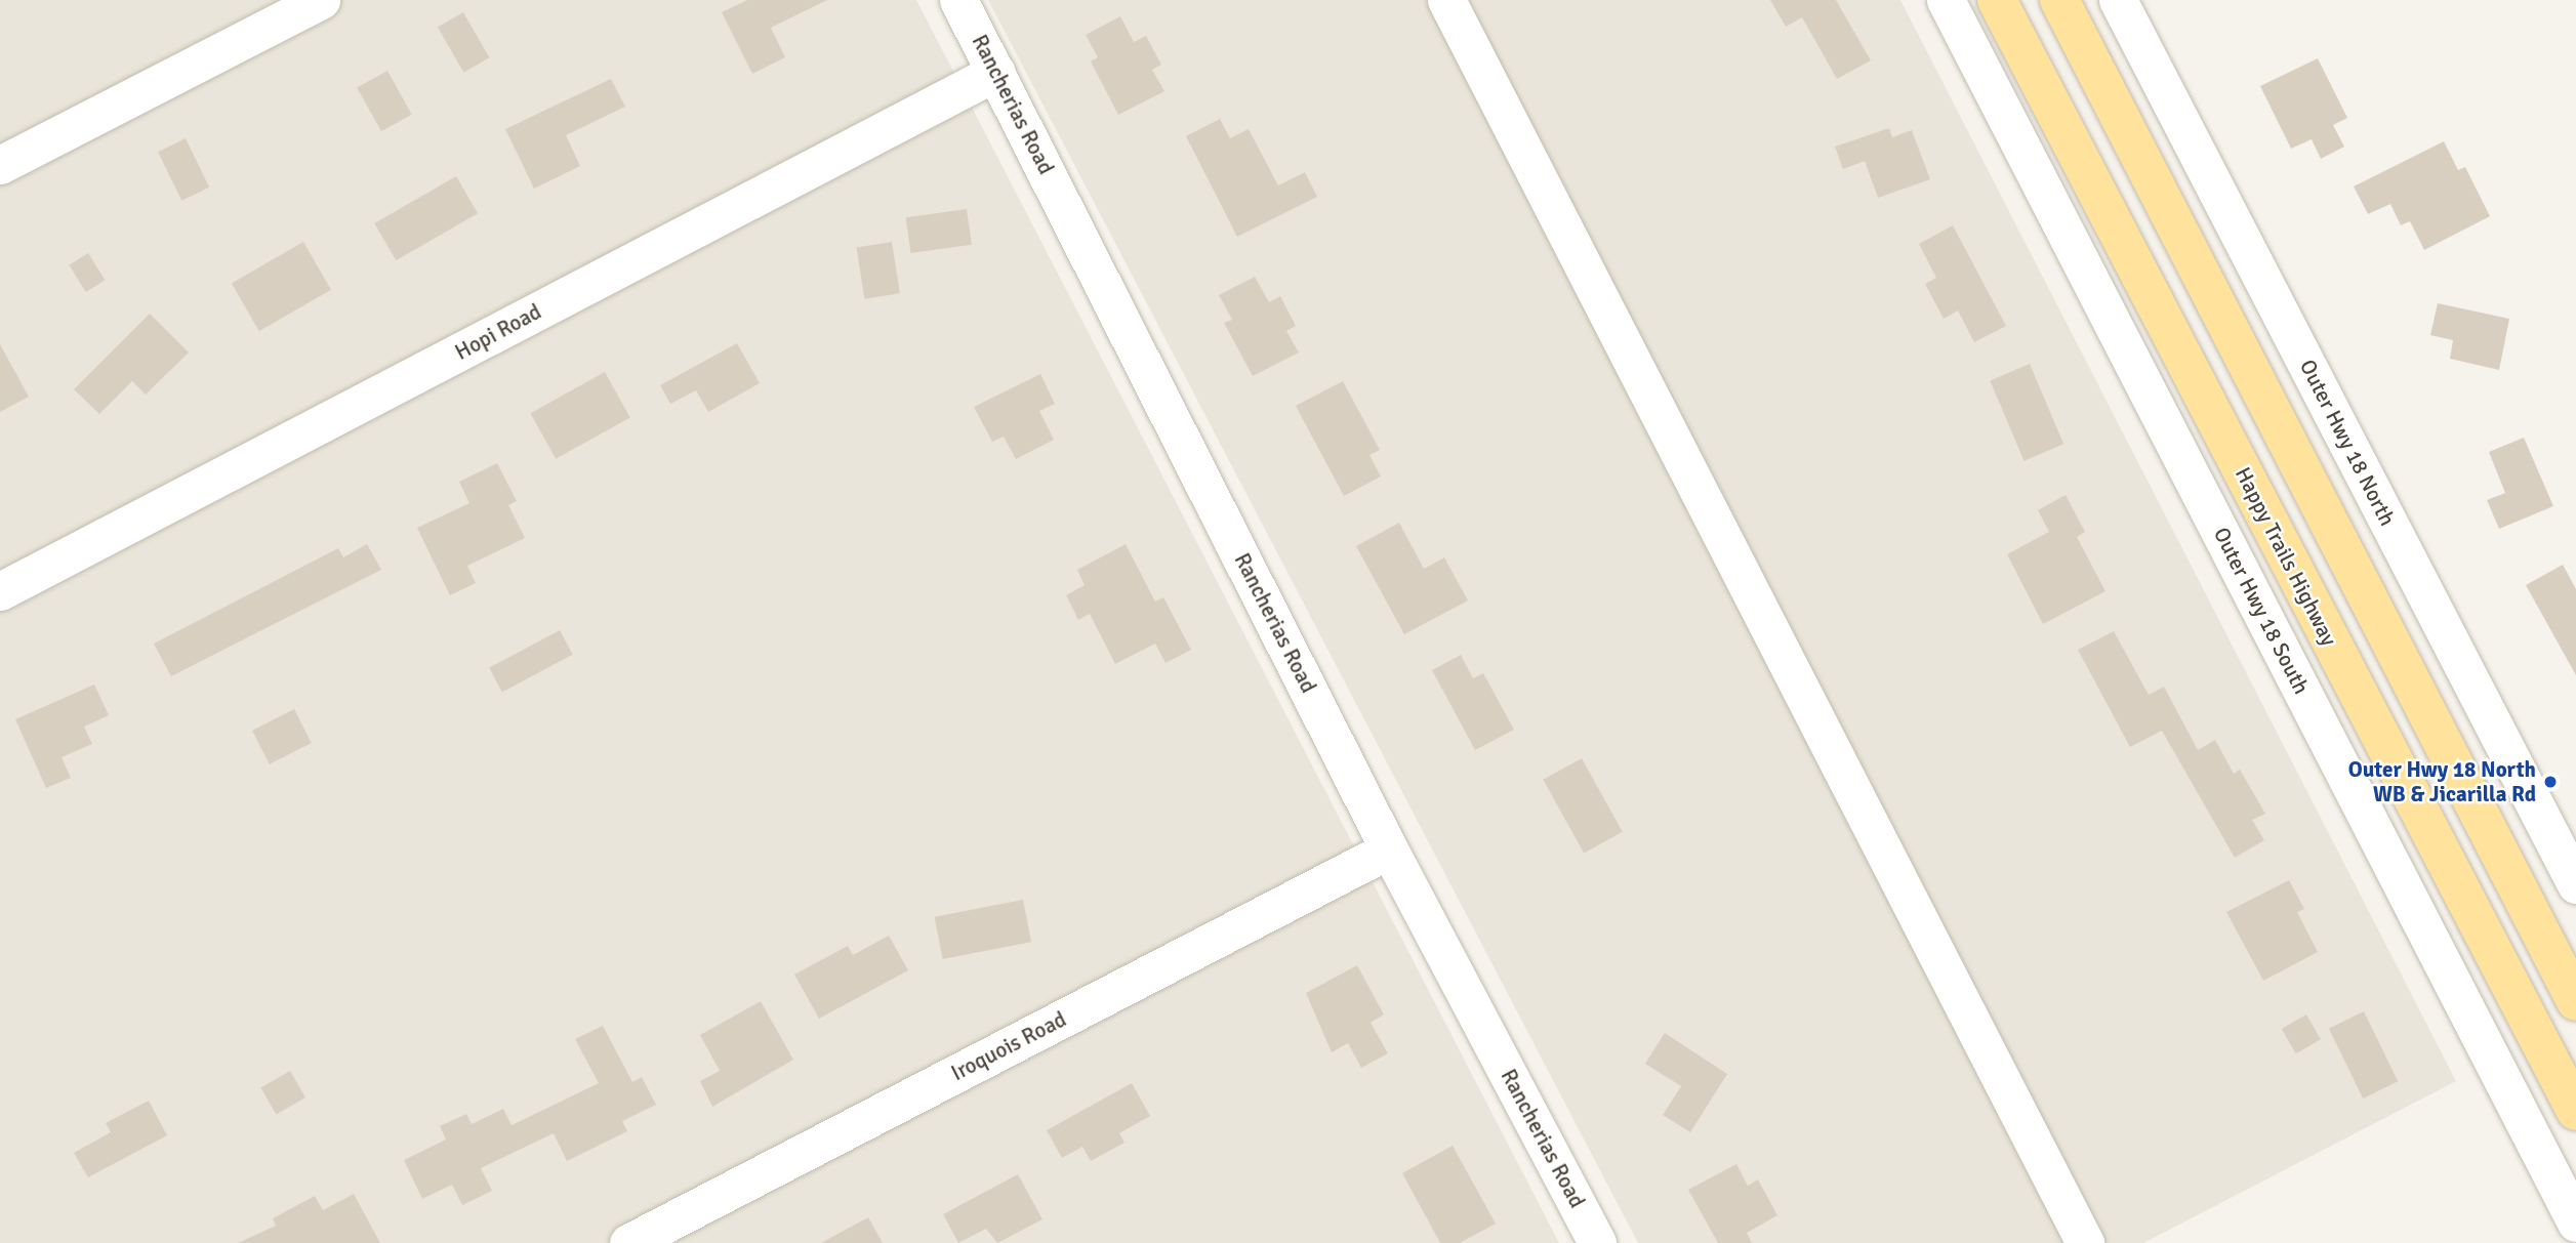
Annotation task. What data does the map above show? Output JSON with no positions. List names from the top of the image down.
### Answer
{
  "streets": {
    "main road": ["Happy Trails Highway"],
    "street": [
      "Rancherias Road",
      "Hopi Road",
      "Outer Hwy 18 North",
      "Outer Hwy 18 South",
      "Iroquois Road"
    ]
  },
  "crossings": [
    ["Rancherias Road", "Hopi Road"],
    ["Rancherias Road", "Iroquois Road"]
  ],
  "places": ["Outer Hwy 18 North WB & Jicarilla Rd"]
}
